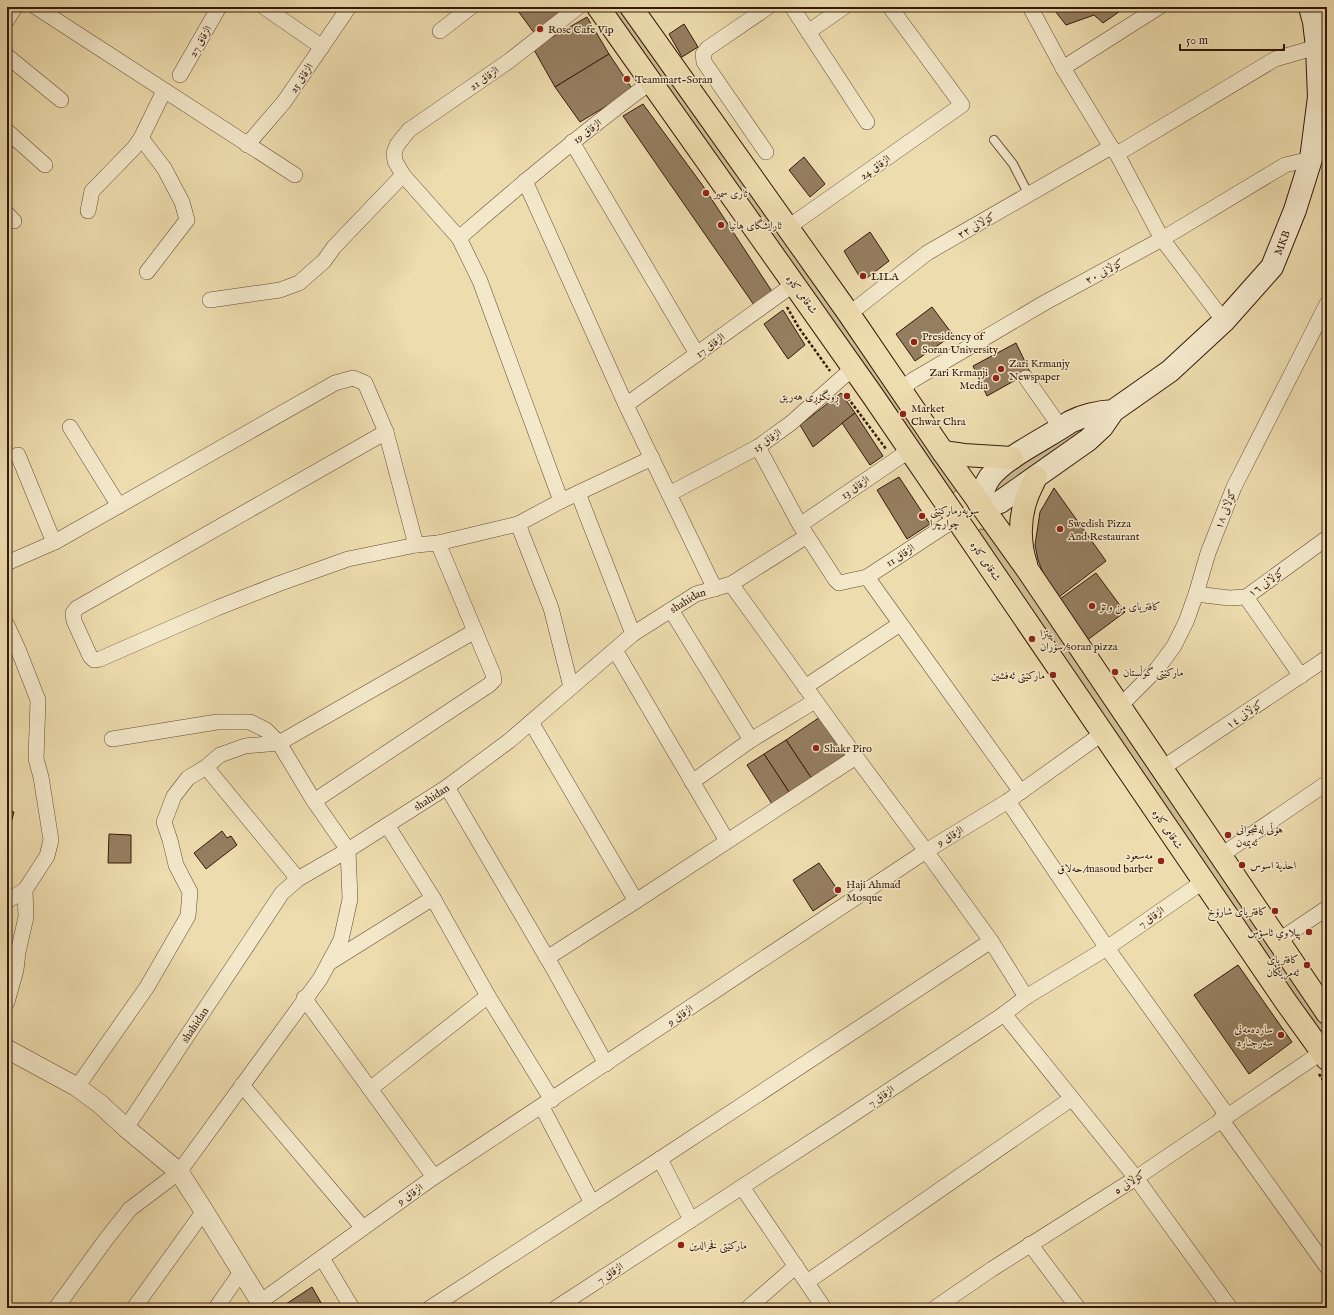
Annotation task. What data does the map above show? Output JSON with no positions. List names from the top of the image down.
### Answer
{
  "streets": {
    "main road": ["MKB", "شەقامی کاوە"],
    "street": [
      "الزقاق 27",
      "الزقاق 25",
      "الزقاق 21",
      "الزقاق 19",
      "الزقاق 24",
      "کۆڵانی ٢٢",
      "کۆڵانی ٢٠",
      "الزقاق 17",
      "الزقاق 15",
      "الزقاق 13",
      "کۆڵانی ١٨",
      "الزقاق 11",
      "کۆڵانی ١٦",
      "shahidan",
      "کۆڵانی ١٤",
      "الزقاق 9",
      "الزقاق 7",
      "کۆڵانی ٥"
    ]
  },
  "crossings": [
    ["الزقاق 19", "شەقامی کاوە"],
    ["کۆڵانی ٢٢", "MKB"],
    ["MKB", "کۆڵانی ٢٠"],
    ["شەقامی کاوە", "الزقاق 17"],
    ["شەقامی کاوە", "الزقاق 15"],
    ["شەقامی کاوە", "الزقاق 13"],
    ["شەقامی کاوە", "الزقاق 11"],
    ["شەقامی کاوە", "الزقاق 9"],
    ["شەقامی کاوە", "الزقاق 7"],
    ["شەقامی کاوە", "کۆڵانی ٥"],
    ["الزقاق 13", "الزقاق 11"],
    ["الزقاق 13", "shahidan"],
    ["کۆڵانی ١٨", "کۆڵانی ١٦"],
    ["الزقاق 11", "shahidan"]
  ],
  "places": [
    "Rose Cafe Vip",
    "Teammart-Soran",
    "ئارى سمير",
    "ئارایشگای هانیا",
    "LILA",
    "Presidency of Soran University",
    "Zari Krmanjy Newspaper",
    "Zari Krmanji Media",
    "ڕونگۆڕی هەریق",
    "Market Chwar Chra",
    "سوپەرمارکێتی چوارچرا",
    "Swedish Pizza And Restaurant",
    "کافتریای من و تۆ",
    "پیتزا سۆران/soran pizza",
    "مارکێتی گوڵستان",
    "مارکێتی ئەفشین",
    "Shakr Piro",
    "هۆڵی لەشجوانی ئەیمەن",
    "مەسعود حەلاق/masoud barber",
    "احذية اسوس",
    "Haji Ahmad Mosque",
    "کافتریای شارۆخ",
    "پيلاوي ئاسؤس",
    "کافتریای ئەمریکان",
    "ساردەمەنی سەرجنار2",
    "مارکێتی فخرالدین"
  ],
  "scale_bar": "50 m"
}
